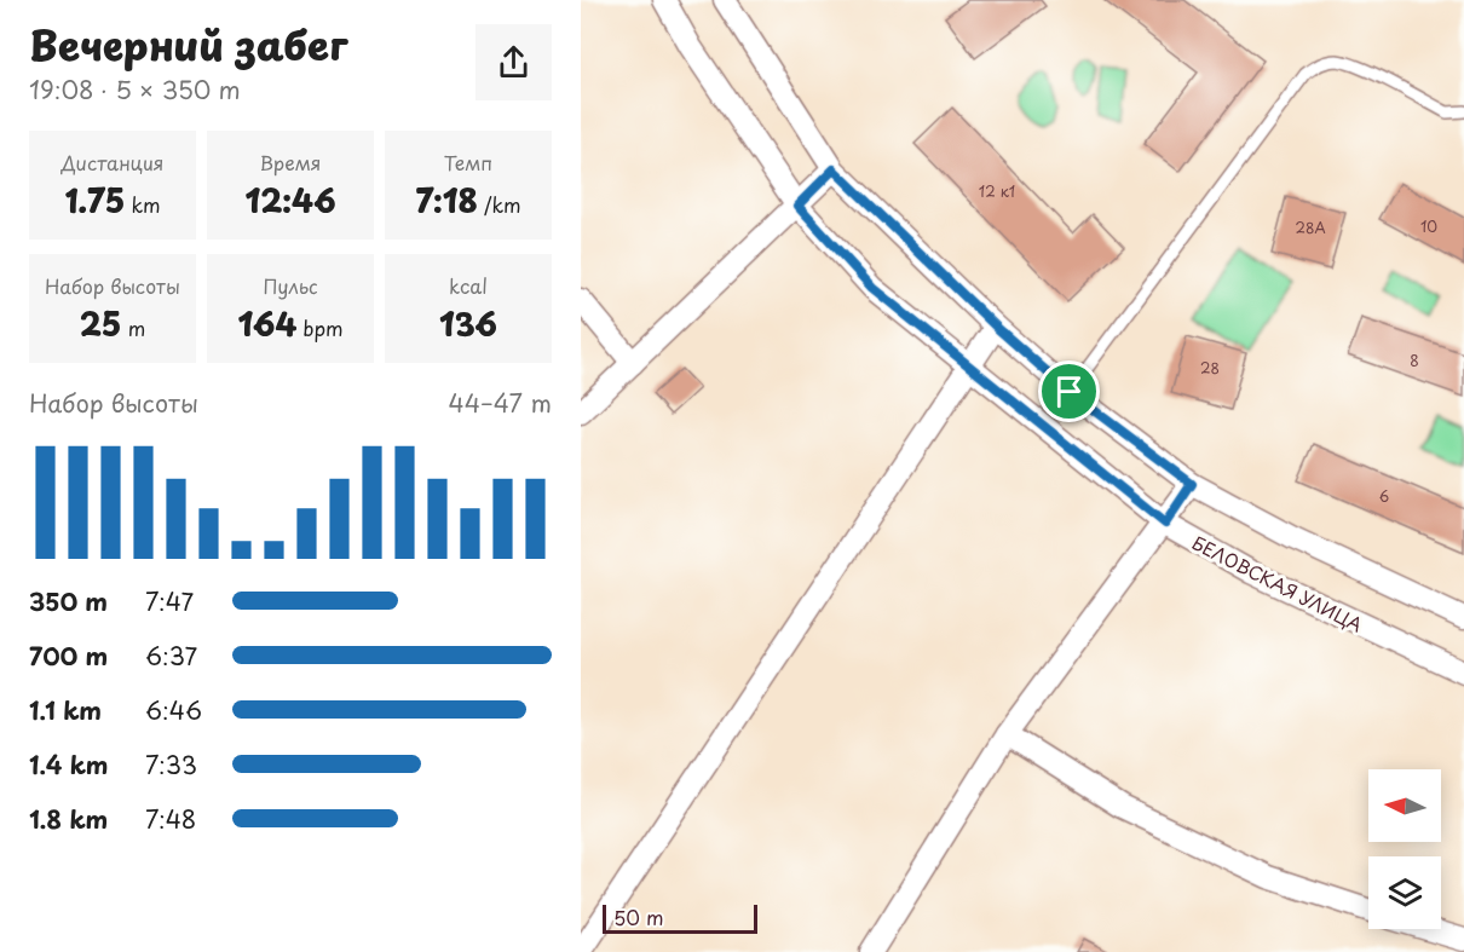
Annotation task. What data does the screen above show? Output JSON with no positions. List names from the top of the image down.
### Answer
{
  "streets": {
    "street": ["БЕЛОВСКАЯ УЛИЦА"]
  },
  "house_numbers": [
    "12 к1",
    "10",
    "28А",
    "8",
    "28",
    "6"
  ],
  "scale_bar": "50 m",
  "north": "left",
  "page": {
    "heading": ["Вечерний забег", "19:08 · 5 × 350 m"],
    "stats": [
      ["Дистанция", "1.75 km"],
      ["Время", "12:46"],
      ["Темп", "7:18 /km"],
      ["Набор высоты", "25 m"],
      ["Пульс", "164 bpm"],
      ["kcal", "136"]
    ],
    "chart": ["Набор высоты", "44–47 m"],
    "list": [
      {
        "name": "350 m",
        "note": "7:47"
      },
      {
        "name": "700 m",
        "note": "6:37"
      },
      {
        "name": "1.1 km",
        "note": "6:46"
      },
      {
        "name": "1.4 km",
        "note": "7:33"
      },
      {
        "name": "1.8 km",
        "note": "7:48"
      }
    ],
    "scale": "50 m"
  }
}
